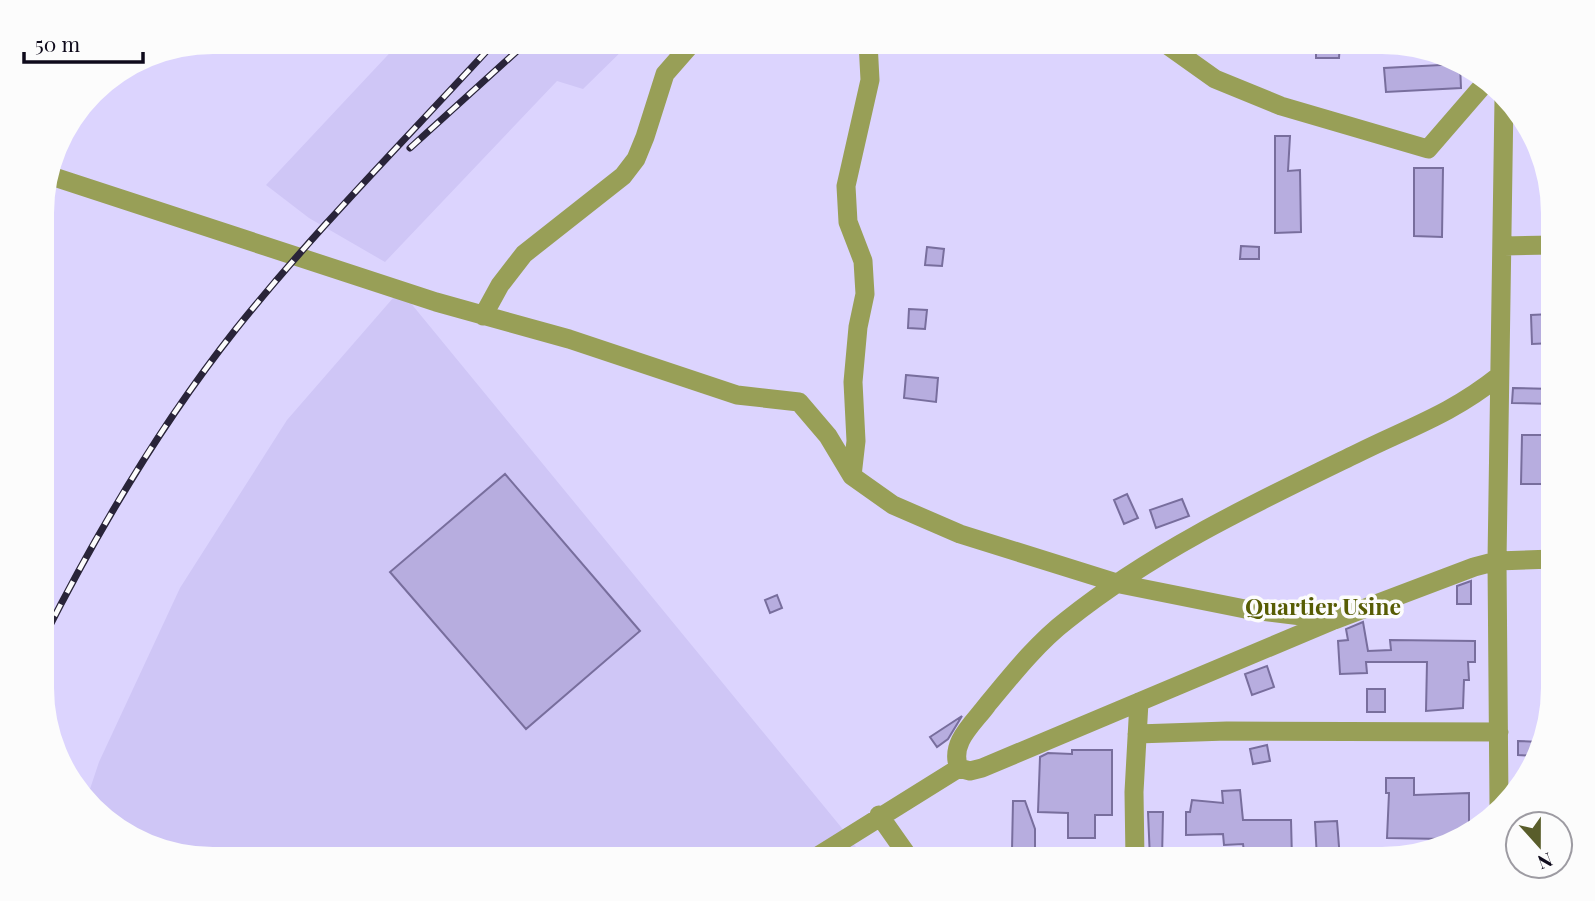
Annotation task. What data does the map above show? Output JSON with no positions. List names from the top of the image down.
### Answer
{
  "districts": ["Quartier Usine"],
  "scale_bar": "50 m",
  "north": "bottom"
}
